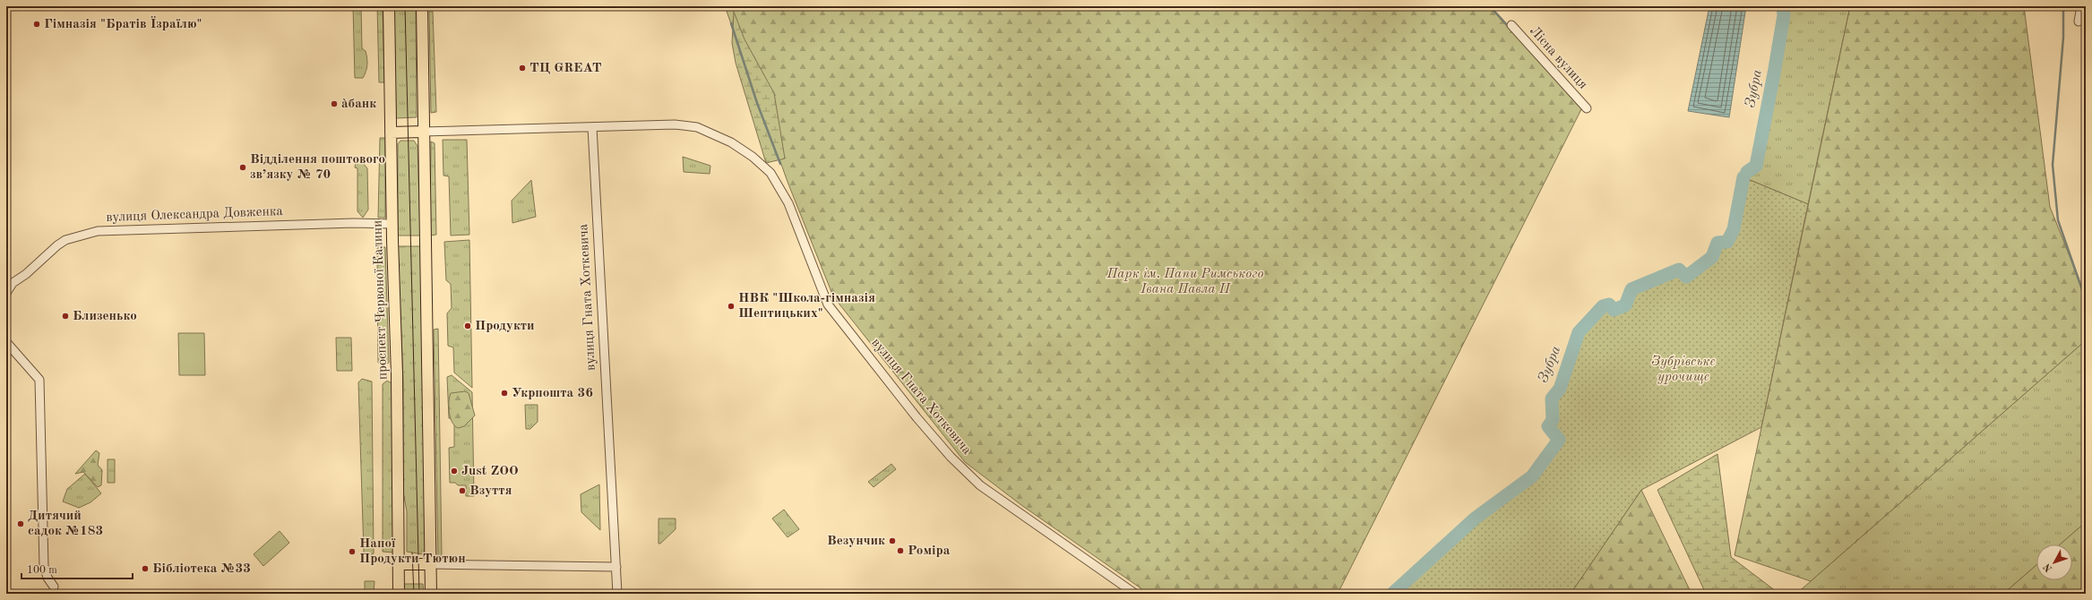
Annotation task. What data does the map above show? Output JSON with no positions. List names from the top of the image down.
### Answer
{
  "streets": {
    "main road": ["вулиця Гната Хоткевича", "проспект Червоної Калини"],
    "street": ["Лісна вулиця", "вулиця Олександра Довженка"]
  },
  "crossings": [
    ["вулиця Олександра Довженка", "проспект Червоної Калини"],
    ["вулиця Гната Хоткевича", "проспект Червоної Калини"]
  ],
  "water": ["Зубра"],
  "parks": ["Парк ім. Папи Римського Івана Павла ІІ", "Зубрівське урочище"],
  "places": [
    "Гімназія \"Братів Їзраїлю\"",
    "ТЦ GREAT",
    "а̀банк",
    "Відділення поштового зв’язку № 70",
    "НВК \"Школа-гімназія Шептицьких\"",
    "Близенько",
    "Продукти",
    "Укрпошта 36",
    "Just ZOO",
    "Взуття",
    "Дитячий садок №183",
    "Везунчик",
    "Роміра",
    "Напої Продукти Тютюн",
    "Бібліотека №33"
  ],
  "scale_bar": "100 m",
  "north": "bottom left"
}
